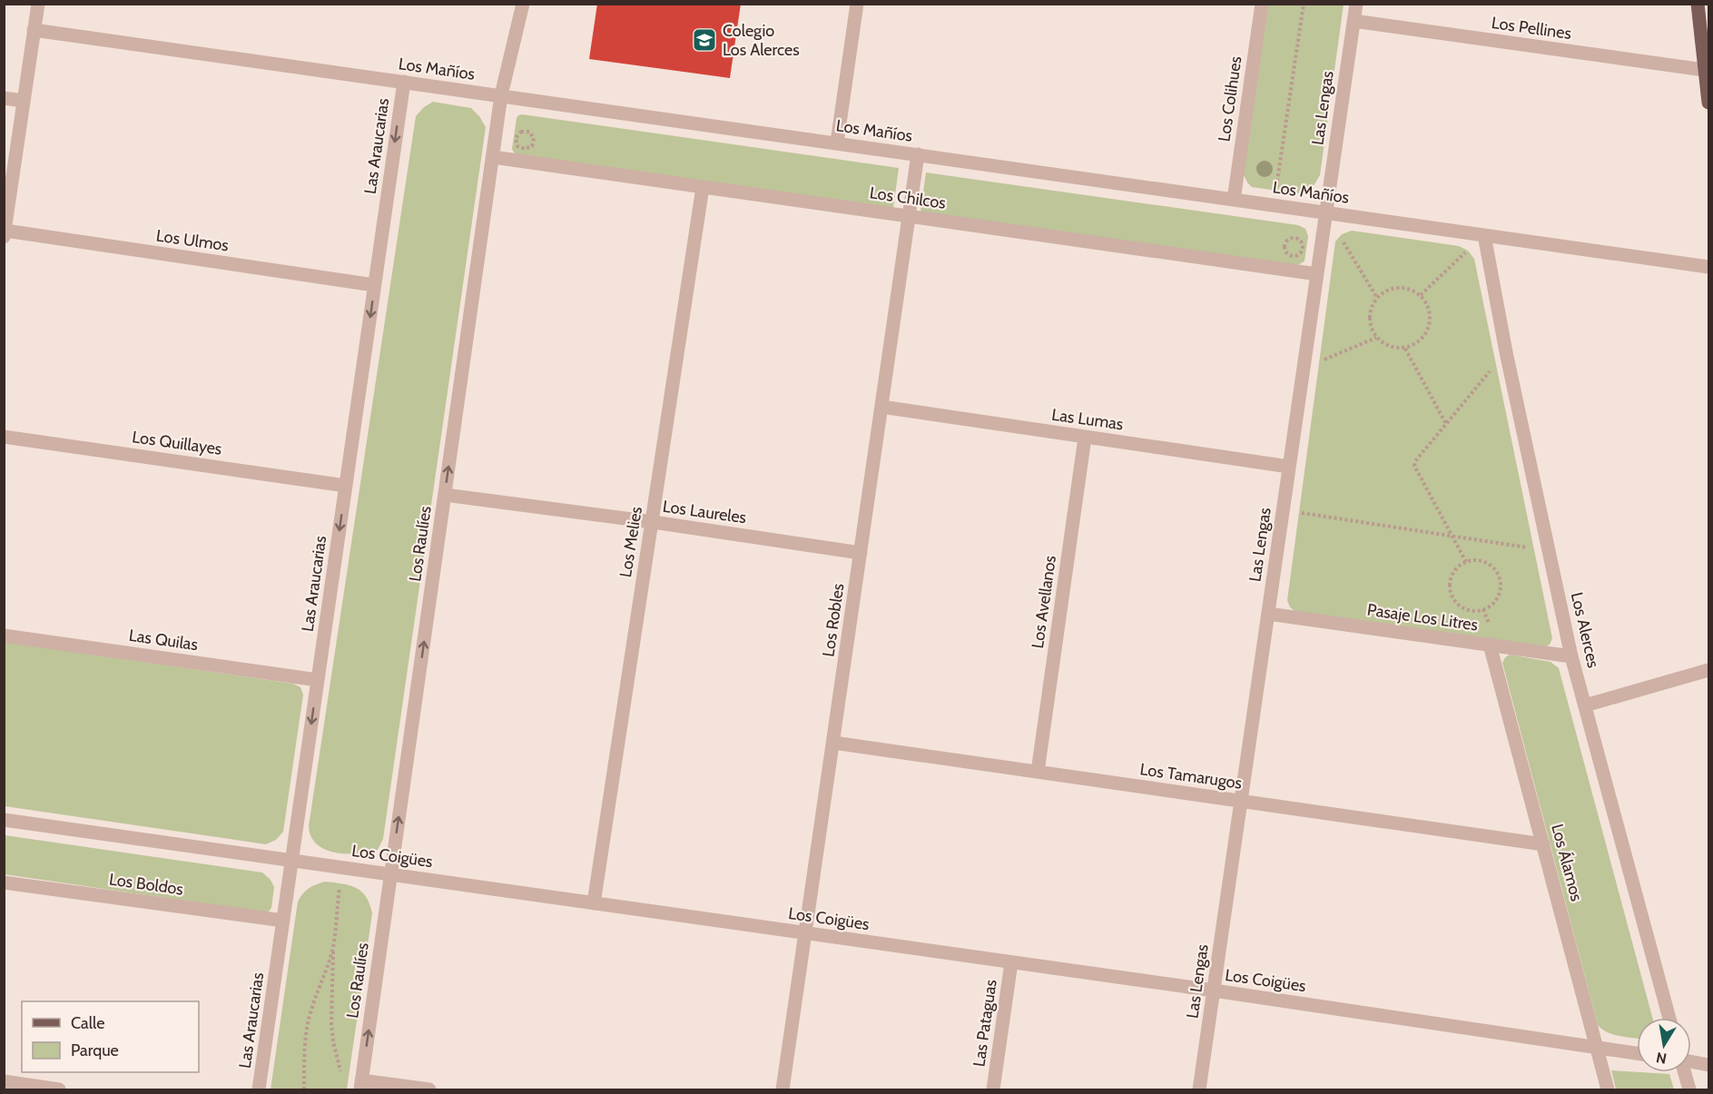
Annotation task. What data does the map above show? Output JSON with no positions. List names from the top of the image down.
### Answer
{
  "streets": {
    "street": [
      "Los Pellines",
      "Los Mañíos",
      "Los Colihues",
      "Las Lengas",
      "Las Araucarias",
      "Los Chilcos",
      "Los Ulmos",
      "Las Lumas",
      "Los Quillayes",
      "Los Laureles",
      "Los Melies",
      "Los Raulíes",
      "Los Avellanos",
      "Pasaje Los Litres",
      "Los Robles",
      "Los Alerces",
      "Las Quilas",
      "Los Tamarugos",
      "Los Coigües",
      "Los Álamos",
      "Los Boldos",
      "Las Pataguas"
    ]
  },
  "crossings": [
    ["Los Pellines", "Las Lengas"],
    ["Los Mañíos", "Los Colihues"],
    ["Los Mañíos", "Las Lengas"],
    ["Los Mañíos", "Las Araucarias"],
    ["Los Mañíos", "Los Raulíes"],
    ["Los Mañíos", "Los Robles"],
    ["Los Mañíos", "Los Alerces"],
    ["Las Lengas", "Los Chilcos"],
    ["Las Lengas", "Las Lumas"],
    ["Las Lengas", "Pasaje Los Litres"],
    ["Las Lengas", "Los Tamarugos"],
    ["Las Lengas", "Los Coigües"],
    ["Las Araucarias", "Los Ulmos"],
    ["Las Araucarias", "Los Quillayes"],
    ["Las Araucarias", "Las Quilas"],
    ["Las Araucarias", "Los Coigües"],
    ["Las Araucarias", "Los Boldos"],
    ["Los Chilcos", "Los Melies"],
    ["Los Chilcos", "Los Raulíes"],
    ["Los Chilcos", "Los Robles"],
    ["Las Lumas", "Los Avellanos"],
    ["Las Lumas", "Los Robles"],
    ["Los Laureles", "Los Melies"],
    ["Los Laureles", "Los Raulíes"],
    ["Los Laureles", "Los Robles"],
    ["Los Melies", "Los Coigües"],
    ["Los Raulíes", "Los Coigües"],
    ["Los Avellanos", "Los Tamarugos"],
    ["Pasaje Los Litres", "Los Alerces"],
    ["Pasaje Los Litres", "Los Álamos"],
    ["Los Robles", "Los Tamarugos"],
    ["Los Robles", "Los Coigües"],
    ["Los Tamarugos", "Los Álamos"],
    ["Los Coigües", "Los Álamos"],
    ["Los Coigües", "Las Pataguas"]
  ],
  "one_way": ["Las Araucarias", "Los Raulíes"],
  "places": {
    "school or university": ["Colegio Los Alerces"]
  },
  "legend": ["Calle", "Parque"],
  "north": "bottom"
}
